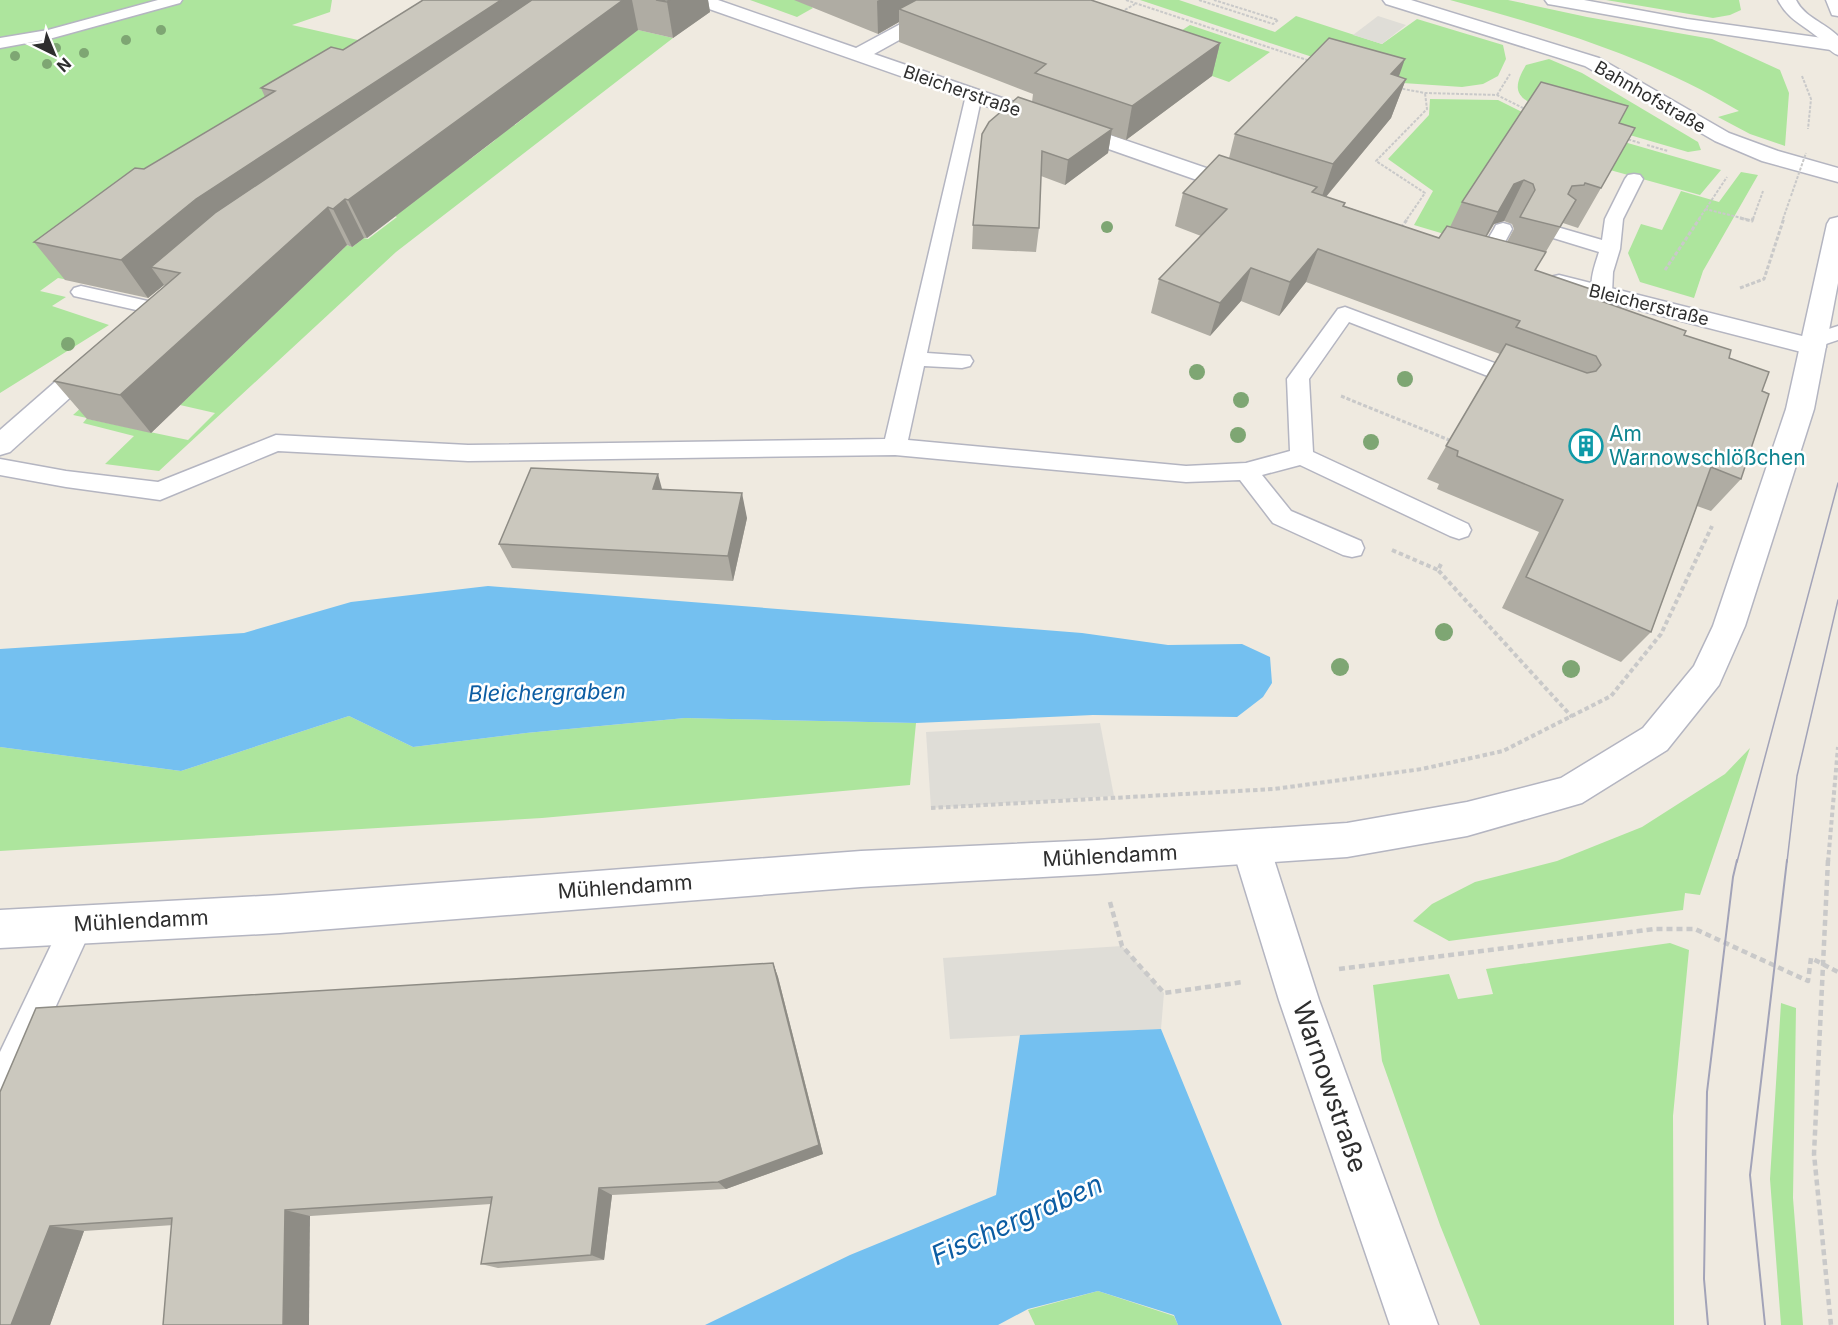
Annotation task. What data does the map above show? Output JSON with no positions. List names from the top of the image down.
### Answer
{
  "streets": {
    "street": [
      "Bleicherstraße",
      "Bahnhofstraße",
      "Mühlendamm",
      "Warnowstraße"
    ]
  },
  "crossings": [
    ["Bleicherstraße", "Mühlendamm"],
    ["Mühlendamm", "Warnowstraße"]
  ],
  "water": ["Bleichergraben", "Fischergraben"],
  "places": {
    "building": ["Am Warnowschlößchen"]
  },
  "north": "bottom right"
}
